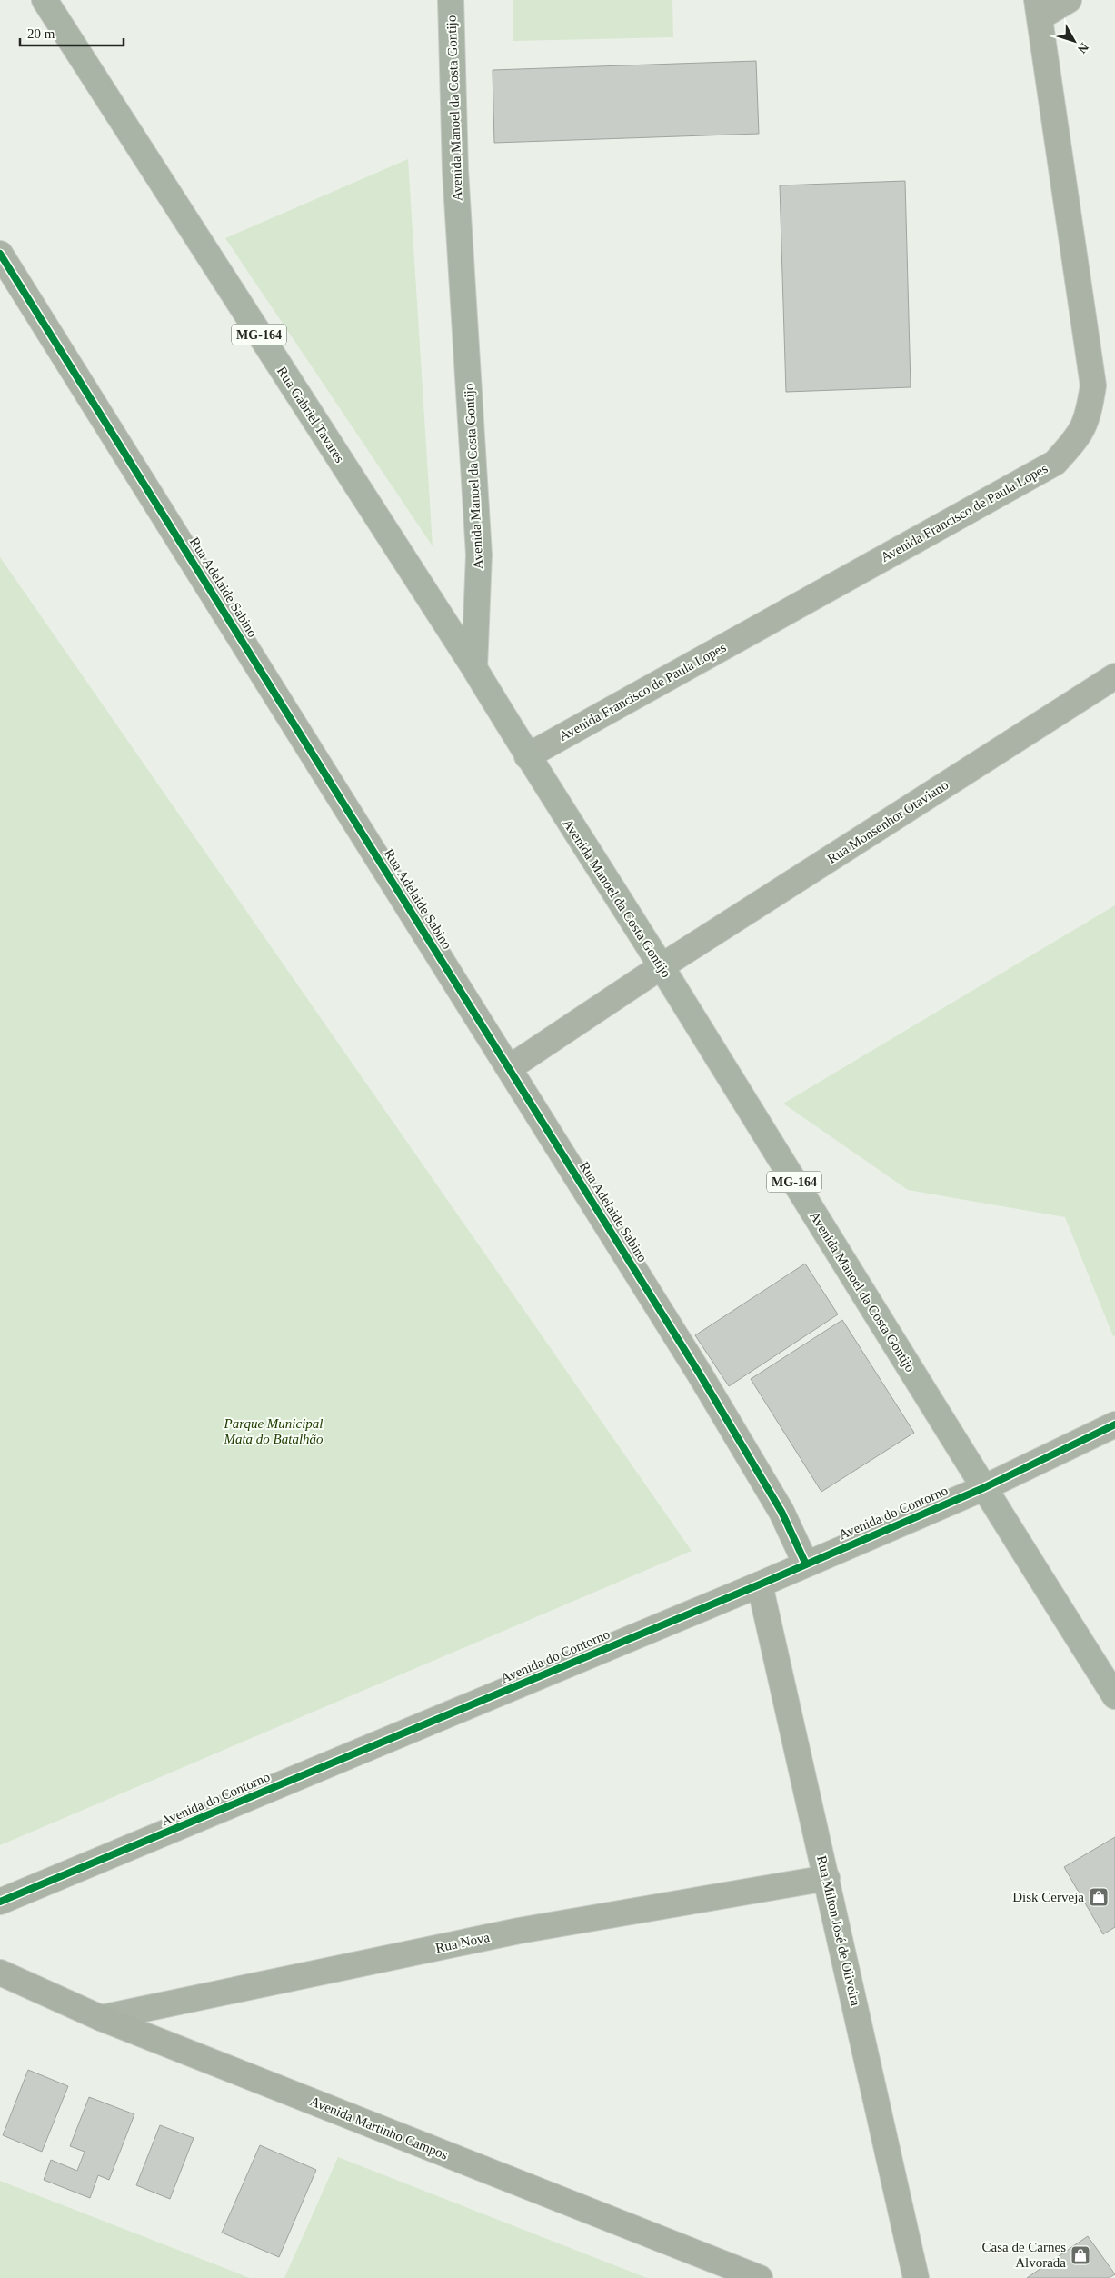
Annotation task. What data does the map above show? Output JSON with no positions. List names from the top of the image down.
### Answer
{
  "streets": {
    "main road": [
      "Avenida Manoel da Costa Gontijo",
      "MG-164",
      "Rua Gabriel Tavares",
      "Avenida Martinho Campos"
    ],
    "street": [
      "Avenida Francisco de Paula Lopes",
      "Rua Adelaide Sabino",
      "Rua Monsenhor Otaviano",
      "Avenida do Contorno",
      "Rua Milton José de Oliveira",
      "Rua Nova"
    ]
  },
  "crossings": [
    ["Avenida Manoel da Costa Gontijo", "Rua Gabriel Tavares"],
    ["Avenida Manoel da Costa Gontijo", "Avenida Francisco de Paula Lopes"],
    ["Avenida Manoel da Costa Gontijo", "Rua Monsenhor Otaviano"],
    ["Avenida Manoel da Costa Gontijo", "Avenida do Contorno"],
    ["Rua Adelaide Sabino", "Rua Monsenhor Otaviano"],
    ["Rua Adelaide Sabino", "Avenida do Contorno"],
    ["Avenida do Contorno", "Rua Milton José de Oliveira"],
    ["Rua Milton José de Oliveira", "Rua Nova"],
    ["Rua Nova", "Avenida Martinho Campos"]
  ],
  "parks": ["Parque Municipal Mata do Batalhão"],
  "places": {
    "shop": ["Disk Cerveja", "Casa de Carnes Alvorada"]
  },
  "scale_bar": "20 m",
  "north": "bottom right"
}
